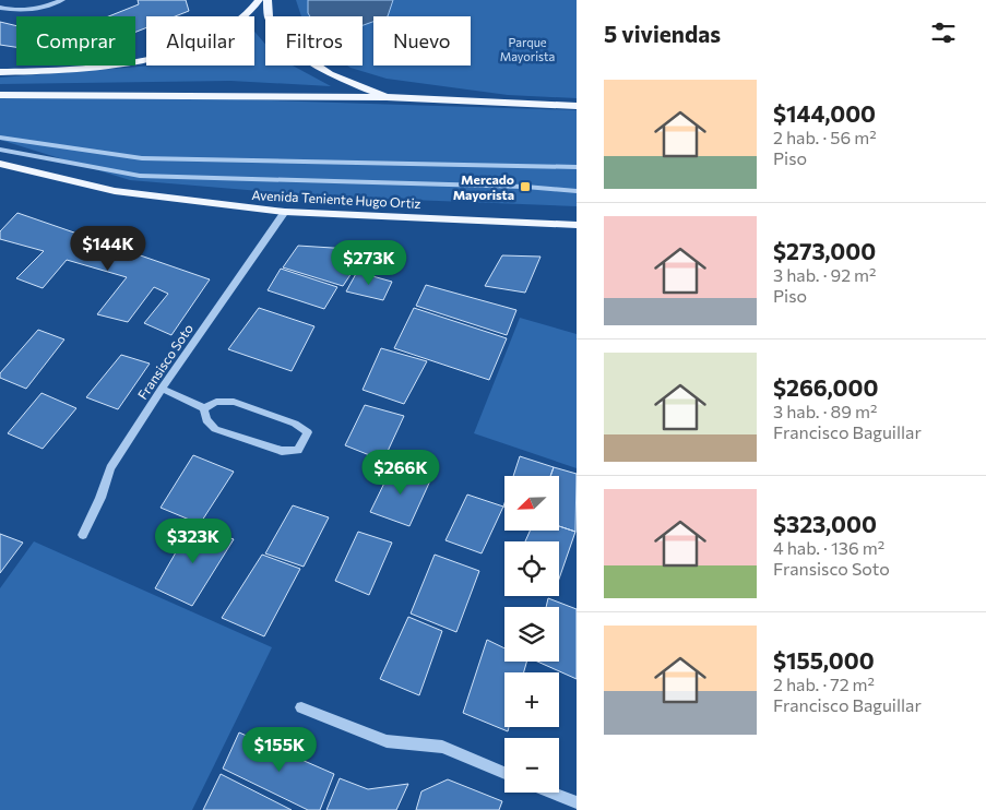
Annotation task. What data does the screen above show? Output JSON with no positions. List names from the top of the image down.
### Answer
{
  "streets": {
    "main road": ["Avenida Teniente Hugo Ortiz"],
    "street": ["Fransisco Soto"]
  },
  "crossings": [
    ["Avenida Teniente Hugo Ortiz", "Fransisco Soto"]
  ],
  "parks": ["Parque Mayorista"],
  "places": {
    "transit": ["Mercado Mayorista"]
  },
  "north": "bottom left",
  "page": {
    "heading": "5 viviendas",
    "chip": [
      "Comprar",
      "Alquilar",
      "Filtros",
      "Nuevo"
    ],
    "list": [
      {
        "name": "$144,000",
        "note": "2 hab. · 56 m² · Piso"
      },
      {
        "name": "$273,000",
        "note": "3 hab. · 92 m² · Piso"
      },
      {
        "name": "$266,000",
        "note": "3 hab. · 89 m² · Francisco Baguillar"
      },
      {
        "name": "$323,000",
        "note": "4 hab. · 136 m² · Fransisco Soto"
      },
      {
        "name": "$155,000",
        "note": "2 hab. · 72 m² · Francisco Baguillar"
      }
    ],
    "price": [
      "$144K",
      "$273K",
      "$266K",
      "$323K",
      "$155K"
    ],
    "map_buttons": ["+", "−"]
  }
}
